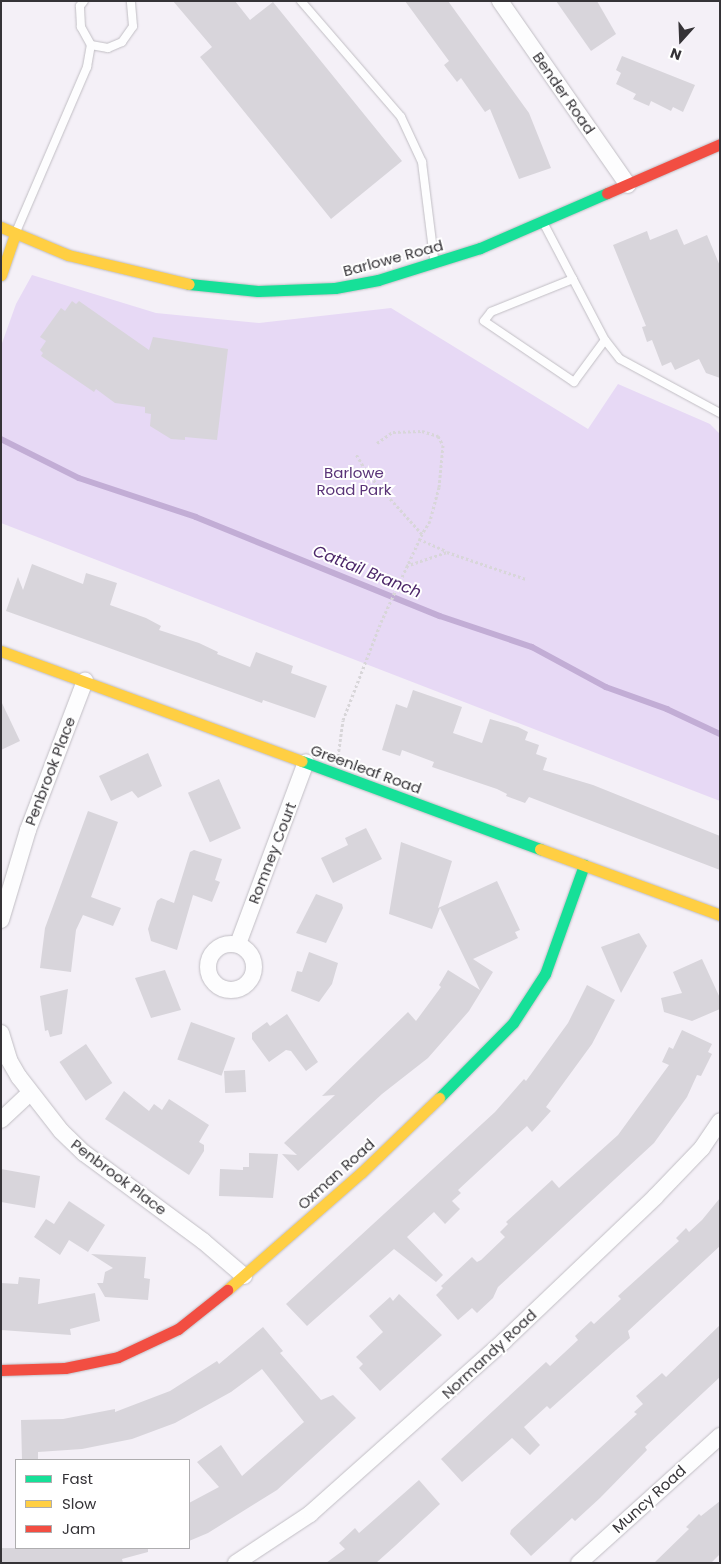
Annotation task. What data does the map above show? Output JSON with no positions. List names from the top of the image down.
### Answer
{
  "streets": {
    "street": [
      "Bender Road",
      "Barlowe Road",
      "Greenleaf Road",
      "Penbrook Place",
      "Romney Court",
      "Oxman Road",
      "Normandy Road",
      "Muncy Road"
    ]
  },
  "crossings": [
    ["Bender Road", "Barlowe Road"],
    ["Greenleaf Road", "Penbrook Place"],
    ["Greenleaf Road", "Romney Court"],
    ["Greenleaf Road", "Oxman Road"],
    ["Penbrook Place", "Oxman Road"]
  ],
  "water": ["Cattail Branch"],
  "parks": ["Barlowe Road Park"],
  "legend": ["Fast", "Slow", "Jam"],
  "north": "bottom"
}
